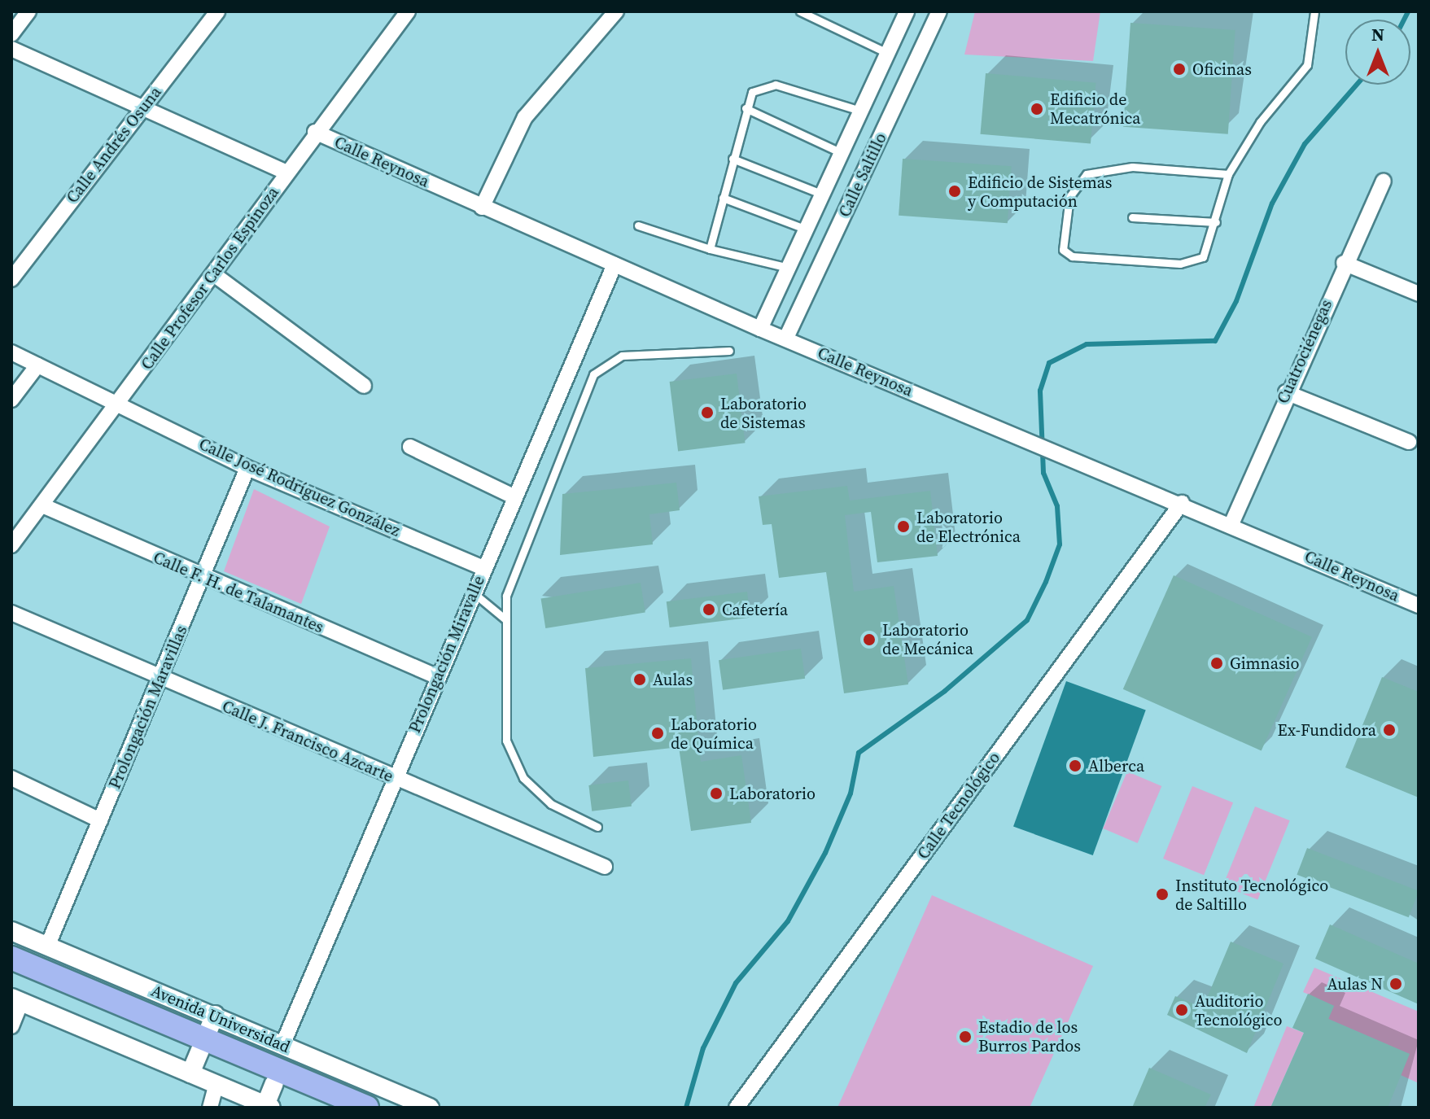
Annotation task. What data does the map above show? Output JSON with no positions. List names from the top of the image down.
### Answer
{
  "streets": {
    "main road": ["Avenida Universidad"],
    "street": [
      "Calle Andrés Osuna",
      "Calle Reynosa",
      "Calle Saltillo",
      "Calle Profesor Carlos Espinoza",
      "Cuatrociénegas",
      "Calle José Rodríguez González",
      "Calle F. H. de Talamantes",
      "Prolongación Miravalle",
      "Prolongación Maravillas",
      "Calle J. Francisco Azcarte",
      "Calle Tecnológico"
    ]
  },
  "crossings": [
    ["Calle Reynosa", "Calle Saltillo"],
    ["Calle Reynosa", "Calle Profesor Carlos Espinoza"],
    ["Calle Reynosa", "Cuatrociénegas"],
    ["Calle Reynosa", "Prolongación Miravalle"],
    ["Calle Reynosa", "Calle Tecnológico"],
    ["Calle Profesor Carlos Espinoza", "Calle José Rodríguez González"],
    ["Calle Profesor Carlos Espinoza", "Calle F. H. de Talamantes"],
    ["Calle José Rodríguez González", "Prolongación Miravalle"],
    ["Calle José Rodríguez González", "Prolongación Maravillas"],
    ["Calle F. H. de Talamantes", "Prolongación Miravalle"],
    ["Calle F. H. de Talamantes", "Prolongación Maravillas"],
    ["Prolongación Miravalle", "Calle J. Francisco Azcarte"],
    ["Prolongación Miravalle", "Avenida Universidad"],
    ["Prolongación Maravillas", "Calle J. Francisco Azcarte"],
    ["Prolongación Maravillas", "Avenida Universidad"]
  ],
  "places": [
    "Oficinas",
    "Edificio de Mecatrónica",
    "Edificio de Sistemas y Computación",
    "Laboratorio de Sistemas",
    "Laboratorio de Electrónica",
    "Cafetería",
    "Laboratorio de Mecánica",
    "Gimnasio",
    "Aulas",
    "Ex-Fundidora",
    "Laboratorio de Química",
    "Alberca",
    "Laboratorio",
    "Instituto Tecnológico de Saltillo",
    "Aulas N",
    "Auditorio Tecnológico",
    "Estadio de los Burros Pardos"
  ],
  "north": "top"
}
